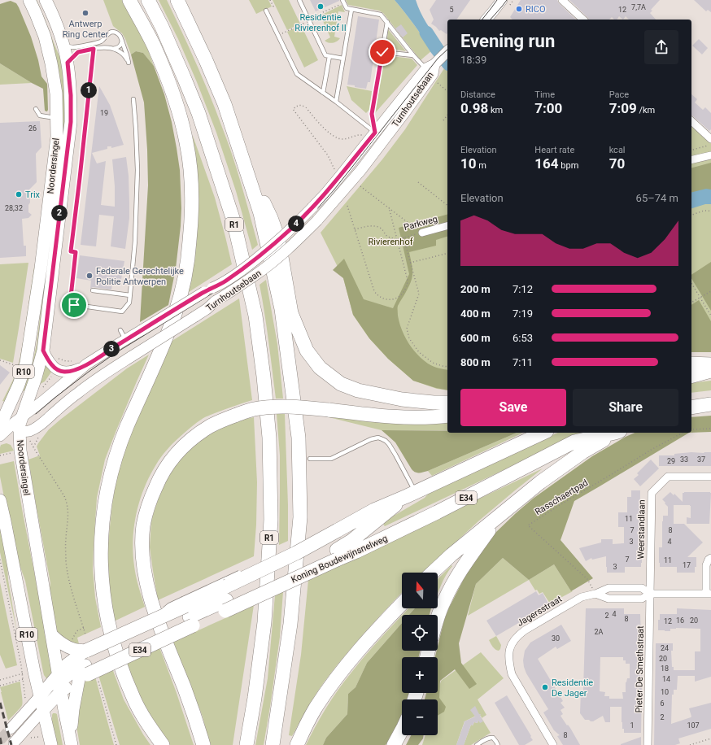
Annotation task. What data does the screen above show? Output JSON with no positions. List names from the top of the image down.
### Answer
{
  "streets": {
    "highway": ["R1", "E34", "Koning Boudewijnsnelweg"],
    "main road": ["Turnhoutsebaan", "Noordersingel", "R10"],
    "street": [
      "Parkweg",
      "Weerstandlaan",
      "Jagersstraat",
      "Pieter De Smethstraat"
    ],
    "path": ["Rasschaertpad"]
  },
  "crossings": [
    ["Turnhoutsebaan", "Noordersingel"],
    ["Noordersingel", "E34"],
    ["Rasschaertpad", "Jagersstraat"],
    ["E34", "Koning Boudewijnsnelweg"],
    ["Weerstandlaan", "Jagersstraat"],
    ["Weerstandlaan", "Pieter De Smethstraat"],
    ["Jagersstraat", "Pieter De Smethstraat"]
  ],
  "parks": ["Rivierenhof"],
  "places": [
    "Residentie Rivierenhof II",
    "RICO",
    "Antwerp Ring Center",
    "Trix",
    "Federale Gerechtelijke Politie Antwerpen",
    "Residentie De Jager"
  ],
  "house_numbers": [
    "7,7A",
    "5",
    "12",
    "19",
    "26",
    "28,32",
    "33",
    "37",
    "29",
    "11",
    "7",
    "8",
    "3",
    "4",
    "7",
    "11",
    "17",
    "3",
    "4",
    "2",
    "8",
    "16",
    "20",
    "12",
    "2A",
    "30",
    "24",
    "20",
    "18",
    "14",
    "10",
    "6",
    "2",
    "1",
    "107",
    "8"
  ],
  "north": "top",
  "page": {
    "heading": ["Evening run", "18:39"],
    "stats": [
      ["Distance", "0.98 km"],
      ["Time", "7:00"],
      ["Pace", "7:09 /km"],
      ["Elevation", "10 m"],
      ["Heart rate", "164 bpm"],
      ["kcal", "70"]
    ],
    "pins": [
      "1",
      "2",
      "4",
      "3"
    ],
    "chart": ["Elevation", "65–74 m"],
    "list": [
      {
        "name": "200 m",
        "note": "7:12"
      },
      {
        "name": "400 m",
        "note": "7:19"
      },
      {
        "name": "600 m",
        "note": "6:53"
      },
      {
        "name": "800 m",
        "note": "7:11"
      }
    ],
    "buttons": ["Save", "Share"],
    "map_buttons": ["+", "−"]
  }
}
